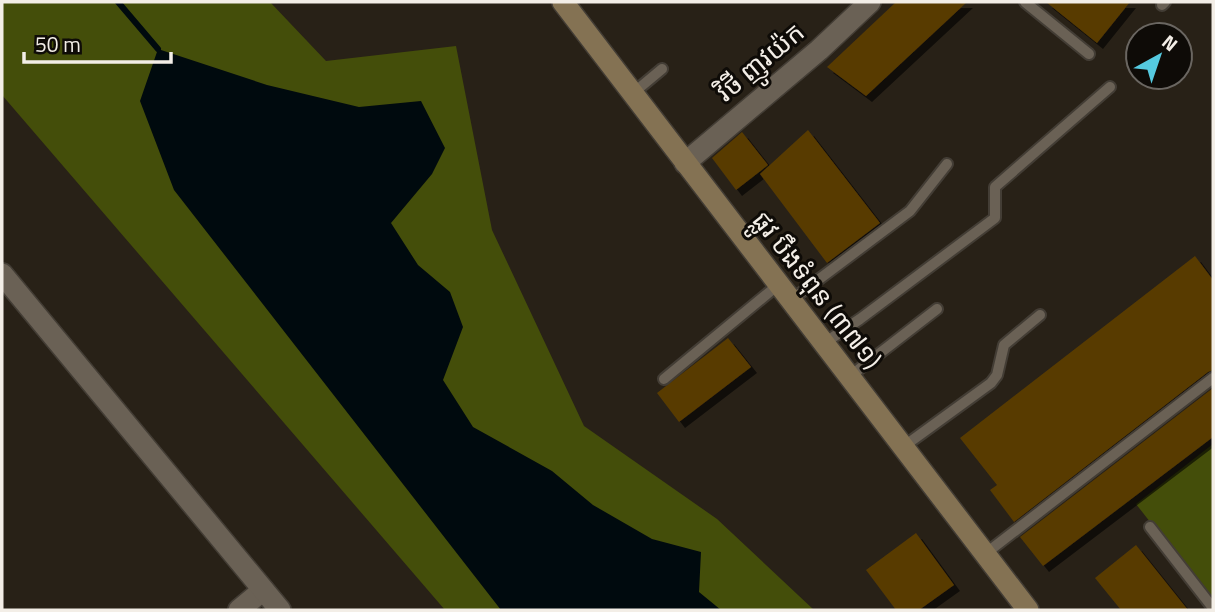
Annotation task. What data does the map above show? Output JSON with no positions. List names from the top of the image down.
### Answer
{
  "streets": {
    "main road": ["ផ្លូវ បឹងទំពុន (៣៧១)"],
    "street": ["វិថី ញូវយ៉ក"]
  },
  "crossings": [
    ["វិថី ញូវយ៉ក", "ផ្លូវ បឹងទំពុន (៣៧១)"]
  ],
  "scale_bar": "50 m",
  "north": "top right"
}
